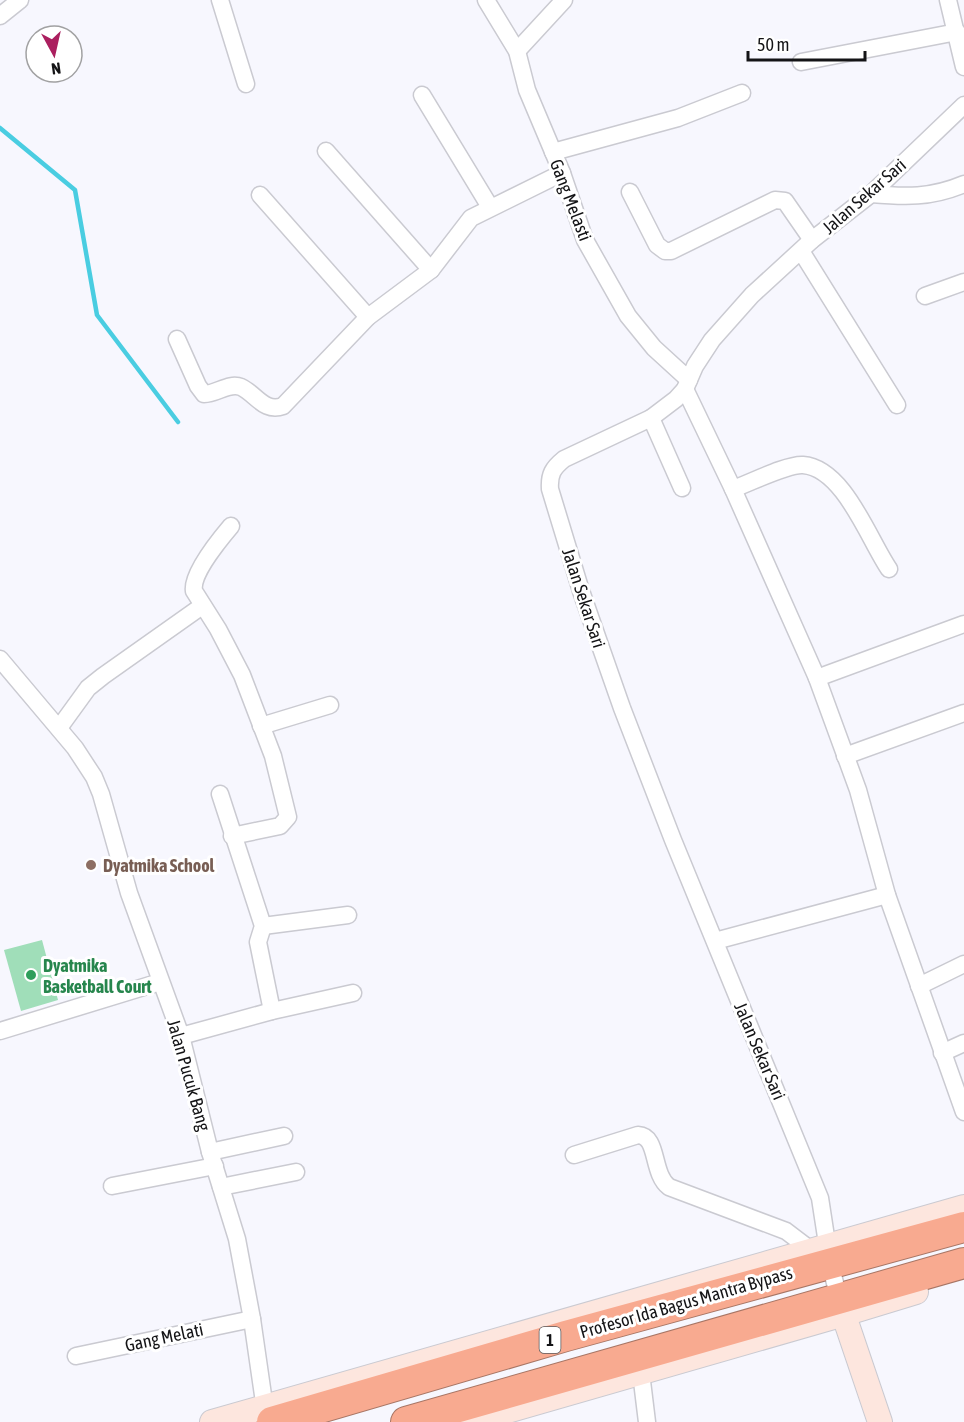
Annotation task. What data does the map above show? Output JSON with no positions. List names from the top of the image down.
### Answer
{
  "streets": {
    "highway": ["Profesor Ida Bagus Mantra Bypass", "1"],
    "street": [
      "Jalan Sekar Sari",
      "Gang Melasti",
      "Jalan Pucuk Bang",
      "Gang Melati"
    ]
  },
  "crossings": [
    ["Jalan Sekar Sari", "Gang Melasti"],
    ["Jalan Sekar Sari", "Profesor Ida Bagus Mantra Bypass"],
    ["Jalan Sekar Sari", "1"],
    ["Jalan Pucuk Bang", "Profesor Ida Bagus Mantra Bypass"],
    ["Jalan Pucuk Bang", "Gang Melati"]
  ],
  "places": ["Dyatmika School", "Dyatmika Basketball Court"],
  "scale_bar": "50 m",
  "north": "bottom"
}
